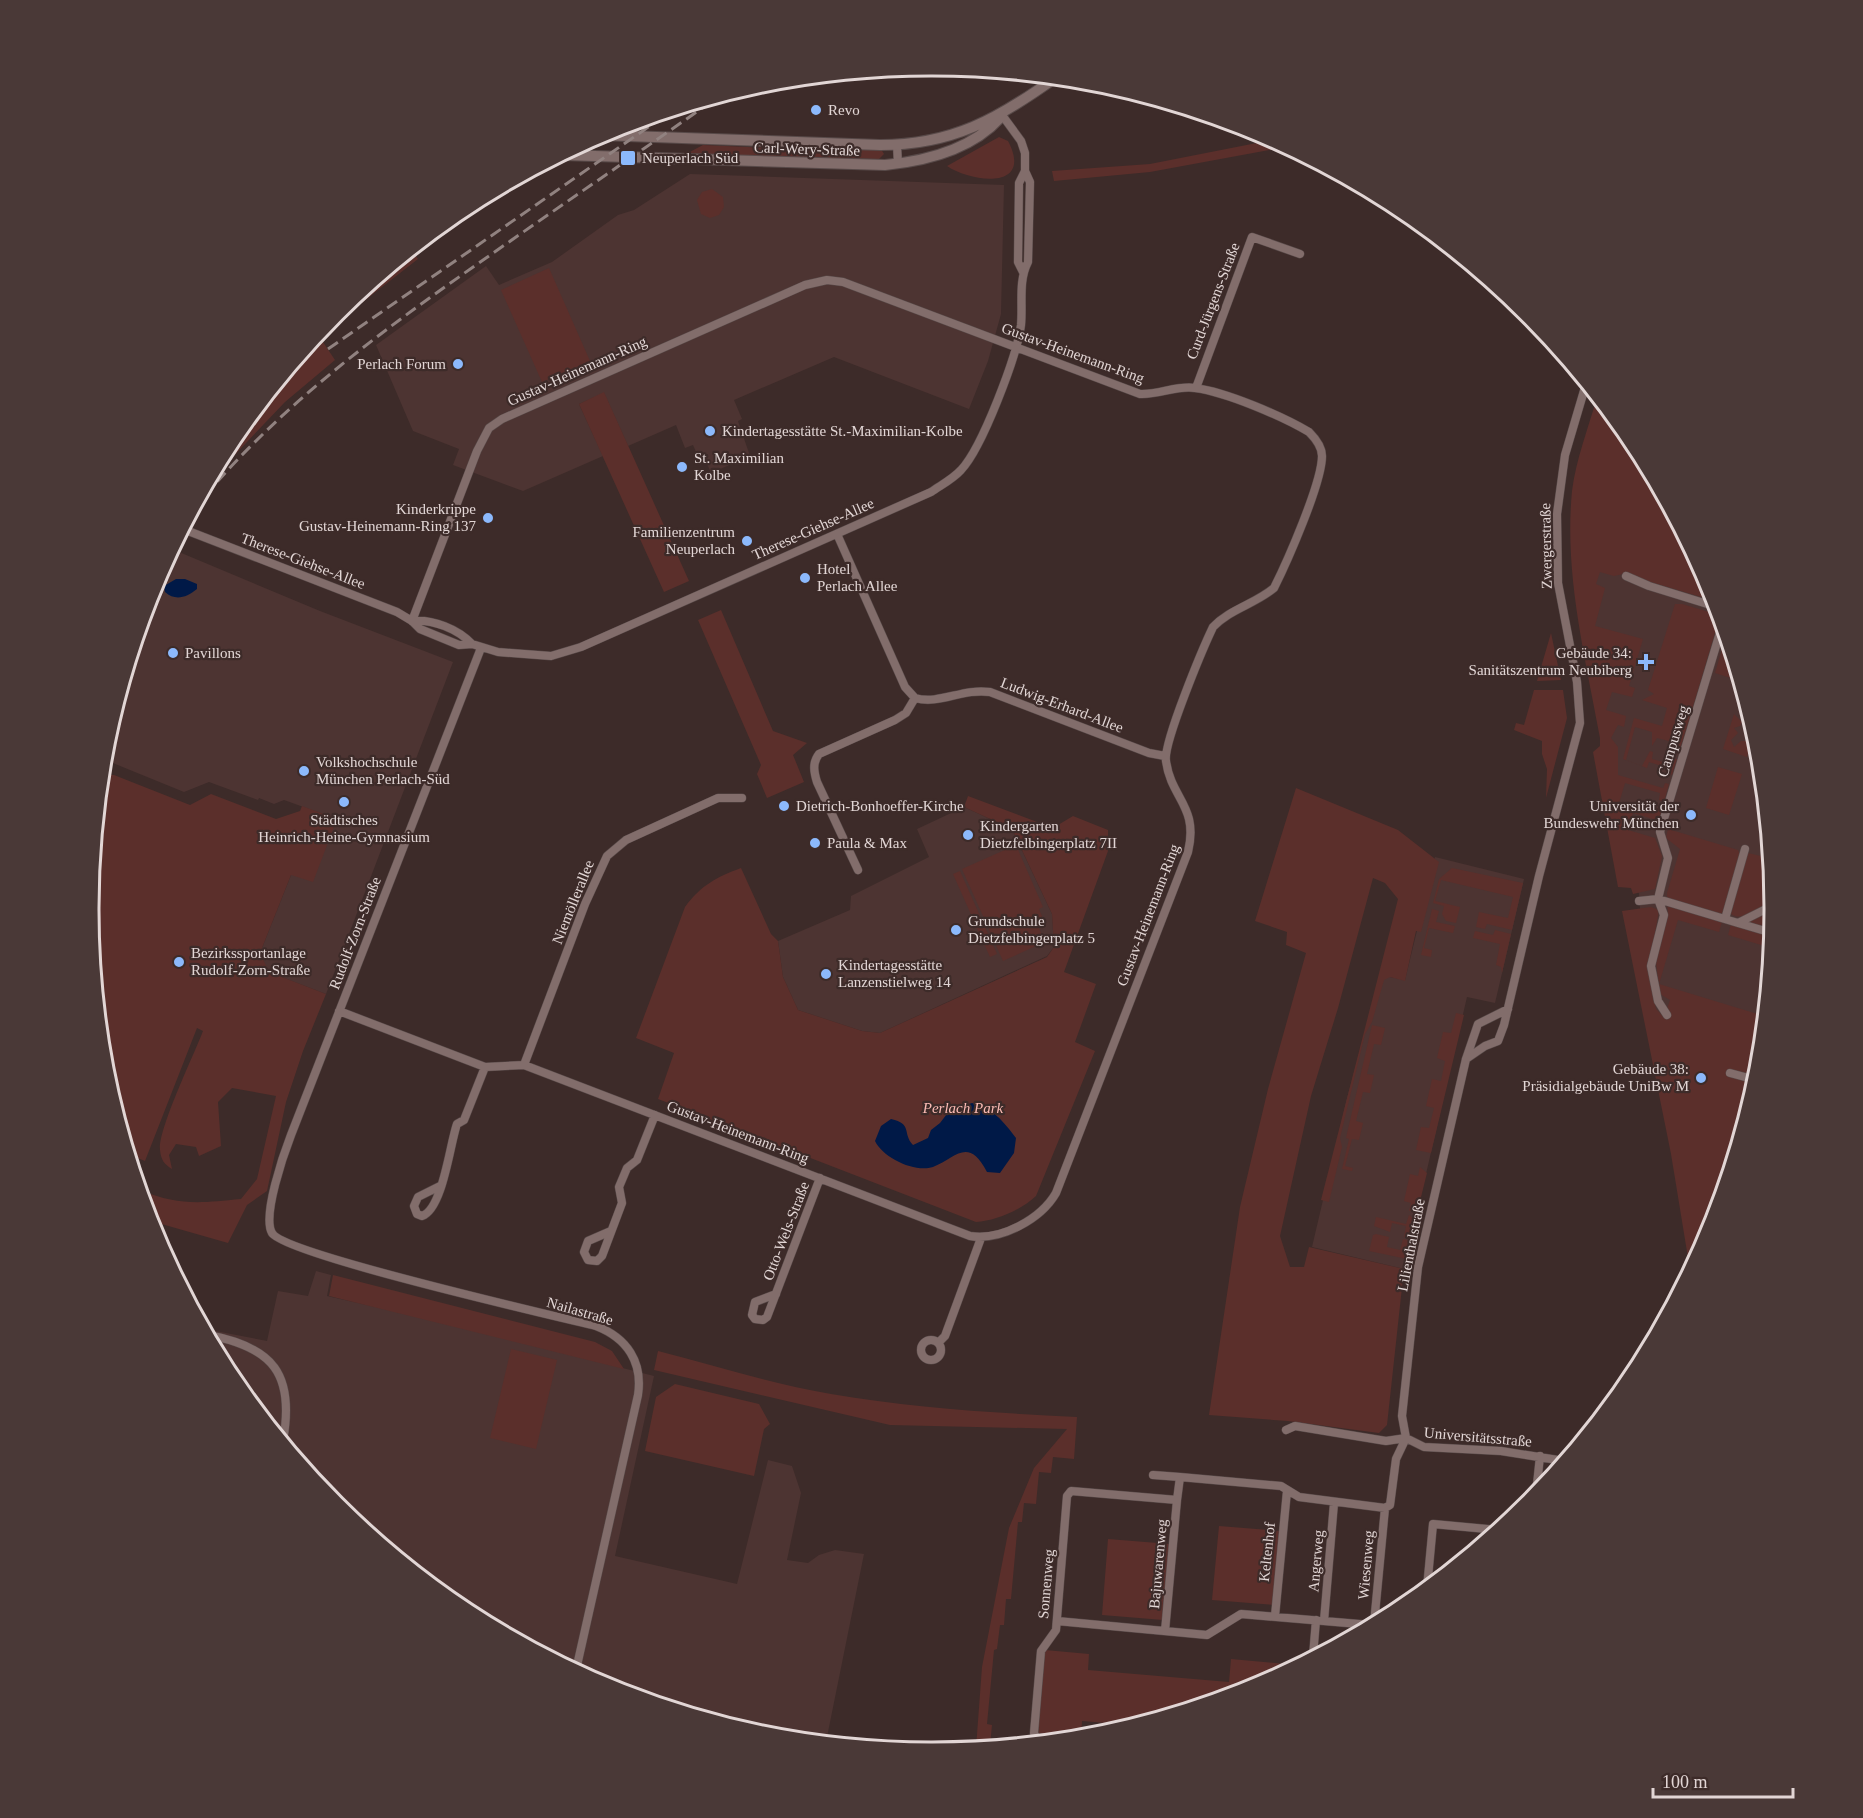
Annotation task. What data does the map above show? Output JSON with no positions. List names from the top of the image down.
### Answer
{
  "streets": {
    "main road": ["Carl-Wery-Straße"],
    "street": [
      "Curd-Jürgens-Straße",
      "Gustav-Heinemann-Ring",
      "Therese-Giehse-Allee",
      "Zwergerstraße",
      "Ludwig-Erhard-Allee",
      "Campusweg",
      "Niemöllerallee",
      "Rudolf-Zorn-Straße",
      "Otto-Wels-Straße",
      "Lilienthalstraße",
      "Nailastraße",
      "Universitätsstraße",
      "Keltenhof",
      "Angerweg",
      "Bajuwarenweg",
      "Wiesenweg",
      "Sonnenweg"
    ]
  },
  "crossings": [
    ["Carl-Wery-Straße", "Therese-Giehse-Allee"],
    ["Curd-Jürgens-Straße", "Gustav-Heinemann-Ring"],
    ["Gustav-Heinemann-Ring", "Therese-Giehse-Allee"],
    ["Gustav-Heinemann-Ring", "Ludwig-Erhard-Allee"],
    ["Gustav-Heinemann-Ring", "Niemöllerallee"],
    ["Gustav-Heinemann-Ring", "Rudolf-Zorn-Straße"],
    ["Gustav-Heinemann-Ring", "Otto-Wels-Straße"],
    ["Therese-Giehse-Allee", "Rudolf-Zorn-Straße"],
    ["Rudolf-Zorn-Straße", "Nailastraße"],
    ["Lilienthalstraße", "Universitätsstraße"],
    ["Lilienthalstraße", "Wiesenweg"],
    ["Universitätsstraße", "Wiesenweg"],
    ["Keltenhof", "Bajuwarenweg"],
    ["Bajuwarenweg", "Sonnenweg"]
  ],
  "parks": ["Perlach Park"],
  "places": {
    "other": [
      "Revo",
      "Perlach Forum",
      "Kindertagesstätte St.-Maximilian-Kolbe",
      "St. Maximilian Kolbe",
      "Kinderkrippe Gustav-Heinemann-Ring 137",
      "Familienzentrum Neuperlach",
      "Hotel Perlach Allee",
      "Pavillons",
      "Volkshochschule München Perlach-Süd",
      "Städtisches Heinrich-Heine-Gymnasium",
      "Dietrich-Bonhoeffer-Kirche",
      "Universität der Bundeswehr München",
      "Kindergarten Dietzfelbingerplatz 7II",
      "Paula & Max",
      "Grundschule Dietzfelbingerplatz 5",
      "Bezirkssportanlage Rudolf-Zorn-Straße",
      "Kindertagesstätte Lanzenstielweg 14",
      "Gebäude 38: Präsidialgebäude UniBw M"
    ],
    "transit": ["Neuperlach Süd"],
    "health": ["Gebäude 34: Sanitätszentrum Neubiberg"]
  },
  "scale_bar": "100 m"
}
